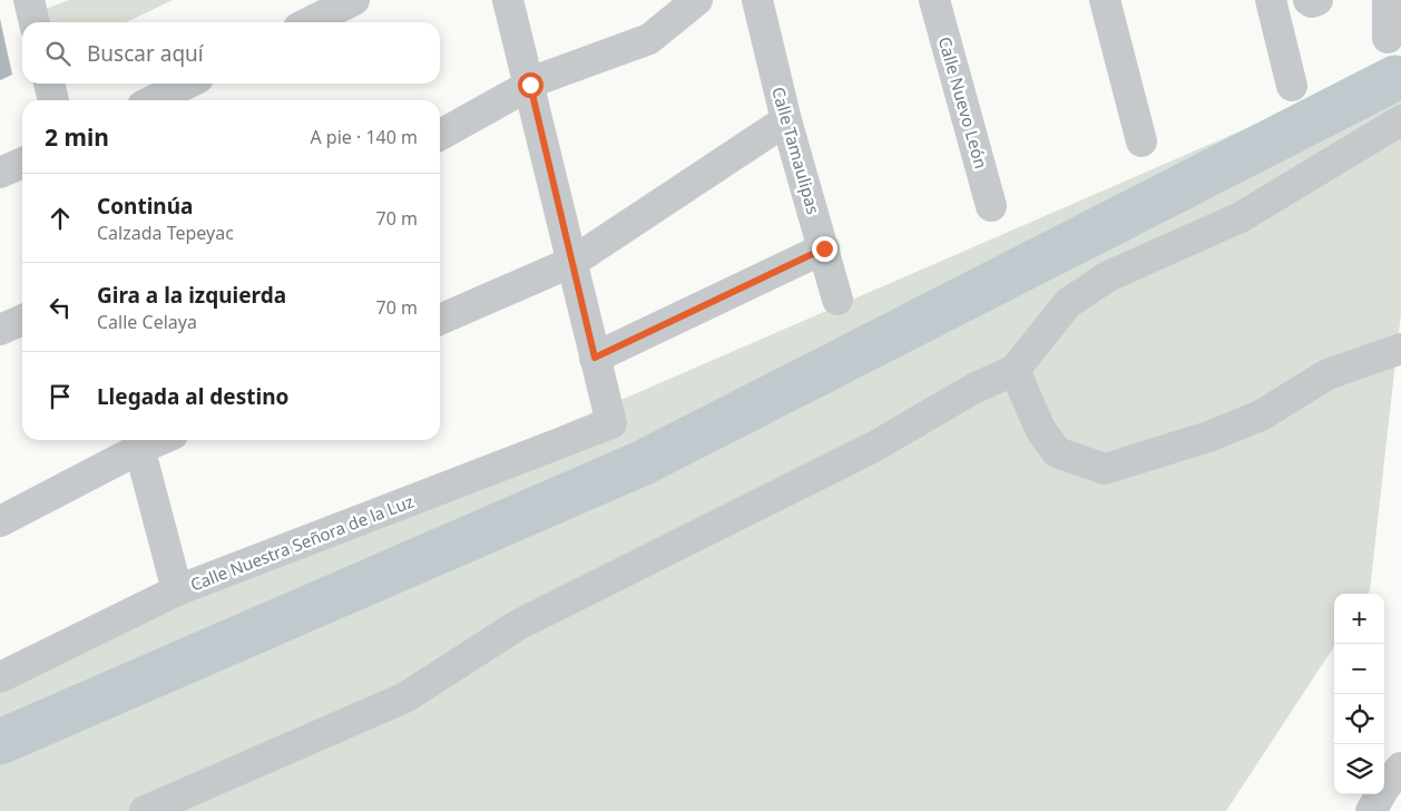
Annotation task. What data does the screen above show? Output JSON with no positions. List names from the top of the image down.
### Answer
{
  "streets": {
    "street": ["Calle Nuevo León", "Calle Tamaulipas", "Calle Nuestra Señora de la Luz"]
  },
  "page": {
    "search": "Buscar aquí",
    "heading": ["2 min", "A pie · 140 m"],
    "list": [
      ["Continúa", "Calzada Tepeyac", "70 m"],
      ["Gira a la izquierda", "Calle Celaya", "70 m"],
      "Llegada al destino"
    ],
    "map_buttons": ["+", "−"]
  }
}
